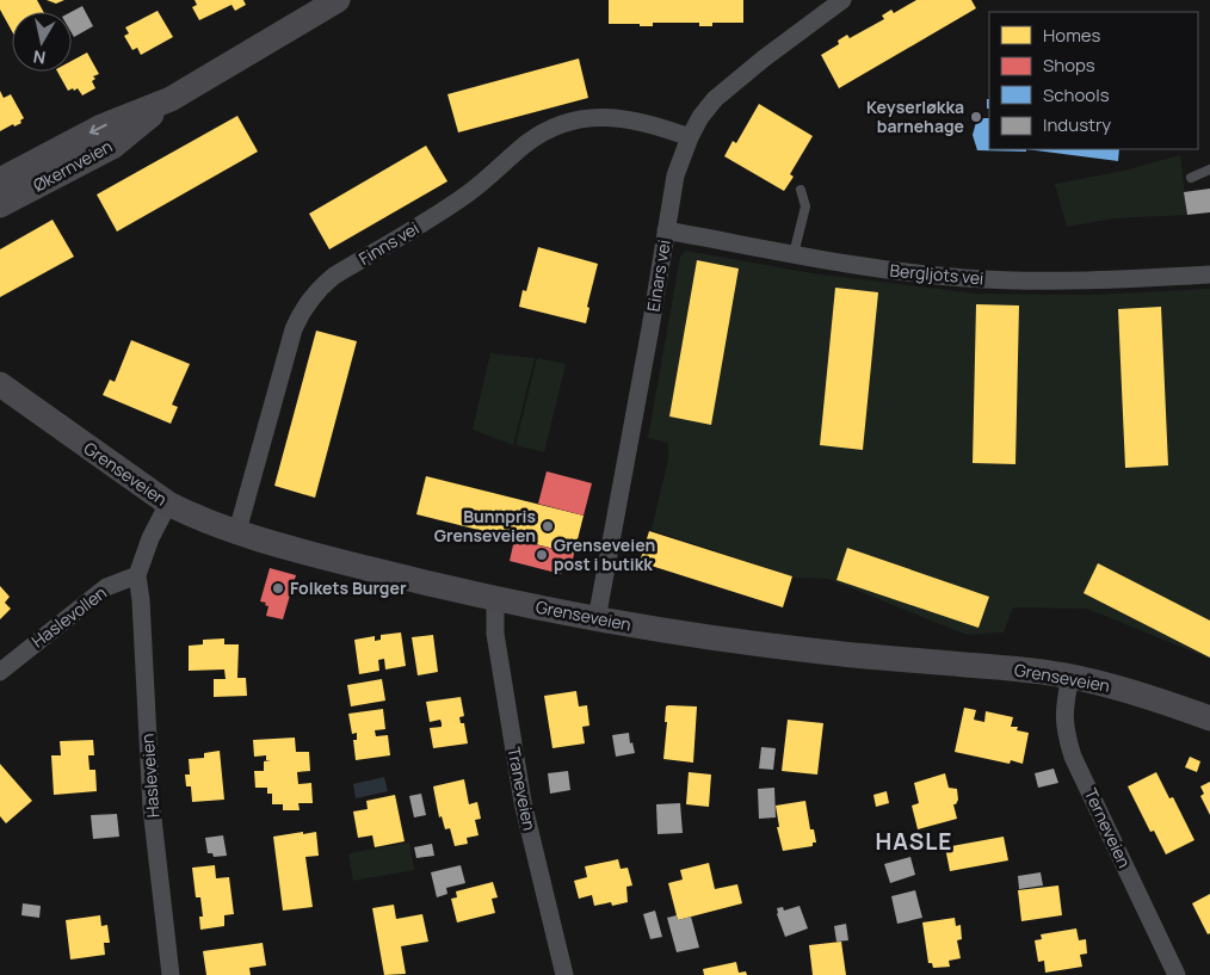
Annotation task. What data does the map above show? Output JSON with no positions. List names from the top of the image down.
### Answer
{
  "streets": {
    "main road": ["Økernveien", "Grenseveien"],
    "street": [
      "Finns vei",
      "Bergljots vei",
      "Einars vei",
      "Haslevollen",
      "Hasleveien",
      "Traneveien",
      "Terneveien"
    ]
  },
  "crossings": [
    ["Finns vei", "Einars vei"],
    ["Finns vei", "Grenseveien"],
    ["Bergljots vei", "Einars vei"],
    ["Einars vei", "Grenseveien"],
    ["Grenseveien", "Traneveien"],
    ["Grenseveien", "Terneveien"],
    ["Haslevollen", "Hasleveien"]
  ],
  "districts": ["HASLE"],
  "places": [
    "Keyserløkka barnehage",
    "Bunnpris Grenseveien",
    "Grenseveien post i butikk",
    "Folkets Burger"
  ],
  "legend": [
    "Homes",
    "Shops",
    "Schools",
    "Industry"
  ],
  "north": "bottom"
}
